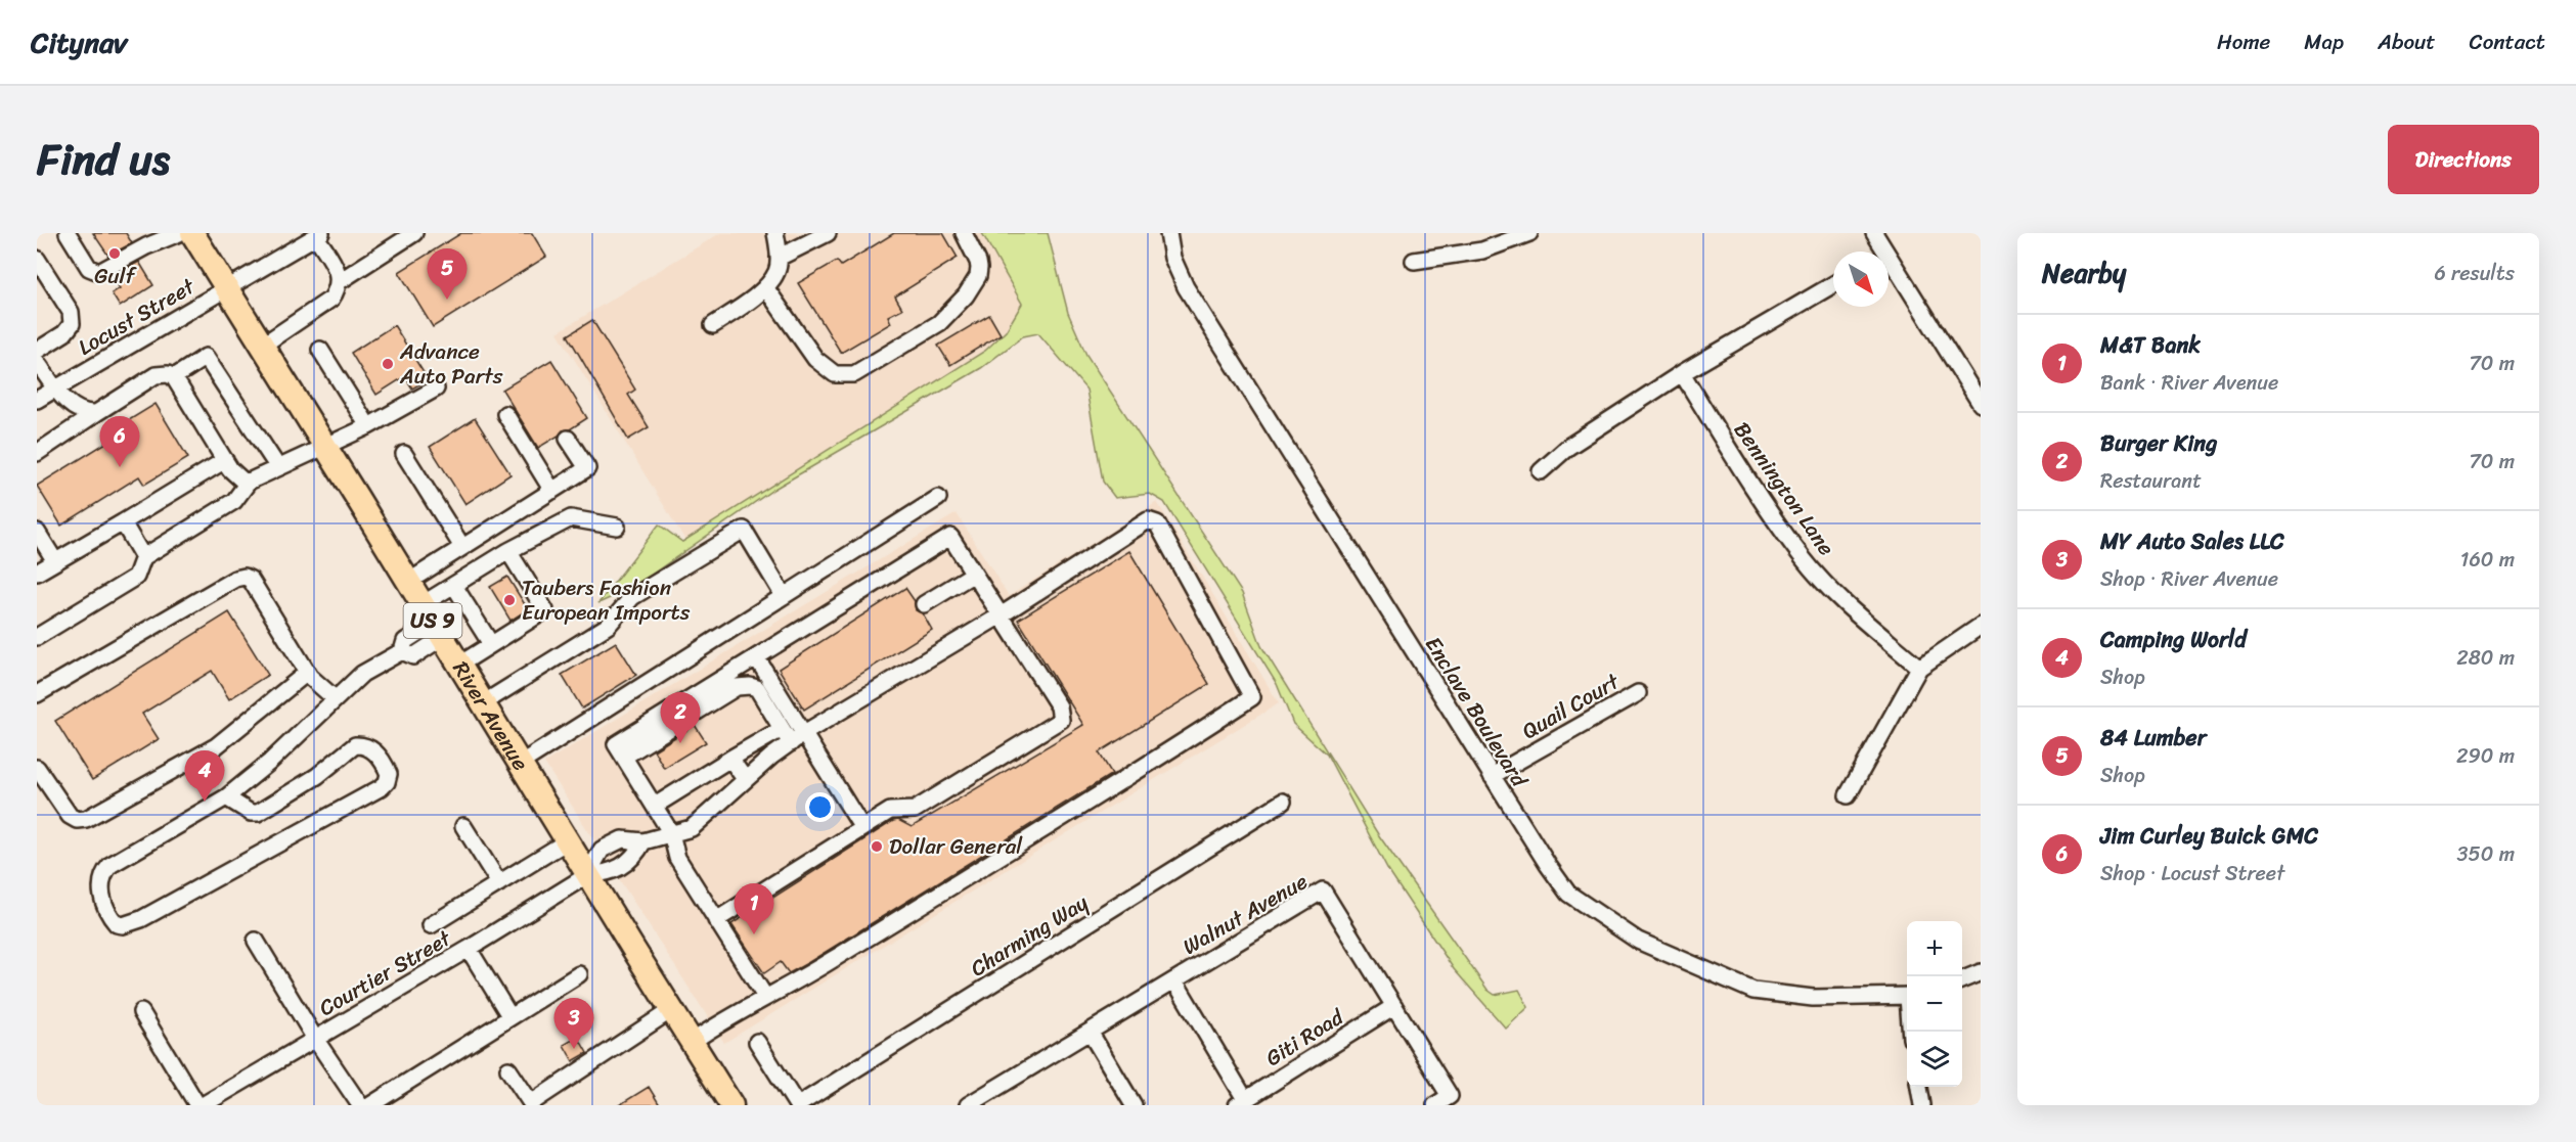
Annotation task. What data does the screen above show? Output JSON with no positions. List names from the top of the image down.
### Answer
{
  "streets": {
    "highway": ["US 9", "River Avenue"],
    "street": [
      "Locust Street",
      "Bennington Lane",
      "Quail Court",
      "Enclave Boulevard",
      "Walnut Avenue",
      "Charming Way",
      "Courtier Street",
      "Giti Road"
    ]
  },
  "crossings": [
    ["Locust Street", "River Avenue"],
    ["Quail Court", "Enclave Boulevard"],
    ["River Avenue", "Courtier Street"],
    ["Walnut Avenue", "Giti Road"]
  ],
  "places": [
    "Gulf",
    "Advance Auto Parts",
    "Taubers Fashion European Imports",
    "Dollar General"
  ],
  "north": "bottom right",
  "page": {
    "header": "Citynav",
    "nav": [
      "Home",
      "Map",
      "About",
      "Contact"
    ],
    "title": "Find us",
    "buttons": "Directions",
    "heading": ["Nearby", "6 results"],
    "pins": [
      "5",
      "6",
      "2",
      "4",
      "1",
      "3"
    ],
    "list": [
      {
        "mark": "1",
        "name": "M&T Bank",
        "note": "Bank · River Avenue",
        "value": "70 m"
      },
      {
        "mark": "2",
        "name": "Burger King",
        "note": "Restaurant",
        "value": "70 m"
      },
      {
        "mark": "3",
        "name": "MY Auto Sales LLC",
        "note": "Shop · River Avenue",
        "value": "160 m"
      },
      {
        "mark": "4",
        "name": "Camping World",
        "note": "Shop",
        "value": "280 m"
      },
      {
        "mark": "5",
        "name": "84 Lumber",
        "note": "Shop",
        "value": "290 m"
      },
      {
        "mark": "6",
        "name": "Jim Curley Buick GMC",
        "note": "Shop · Locust Street",
        "value": "350 m"
      }
    ],
    "map_buttons": ["+", "−"]
  }
}
